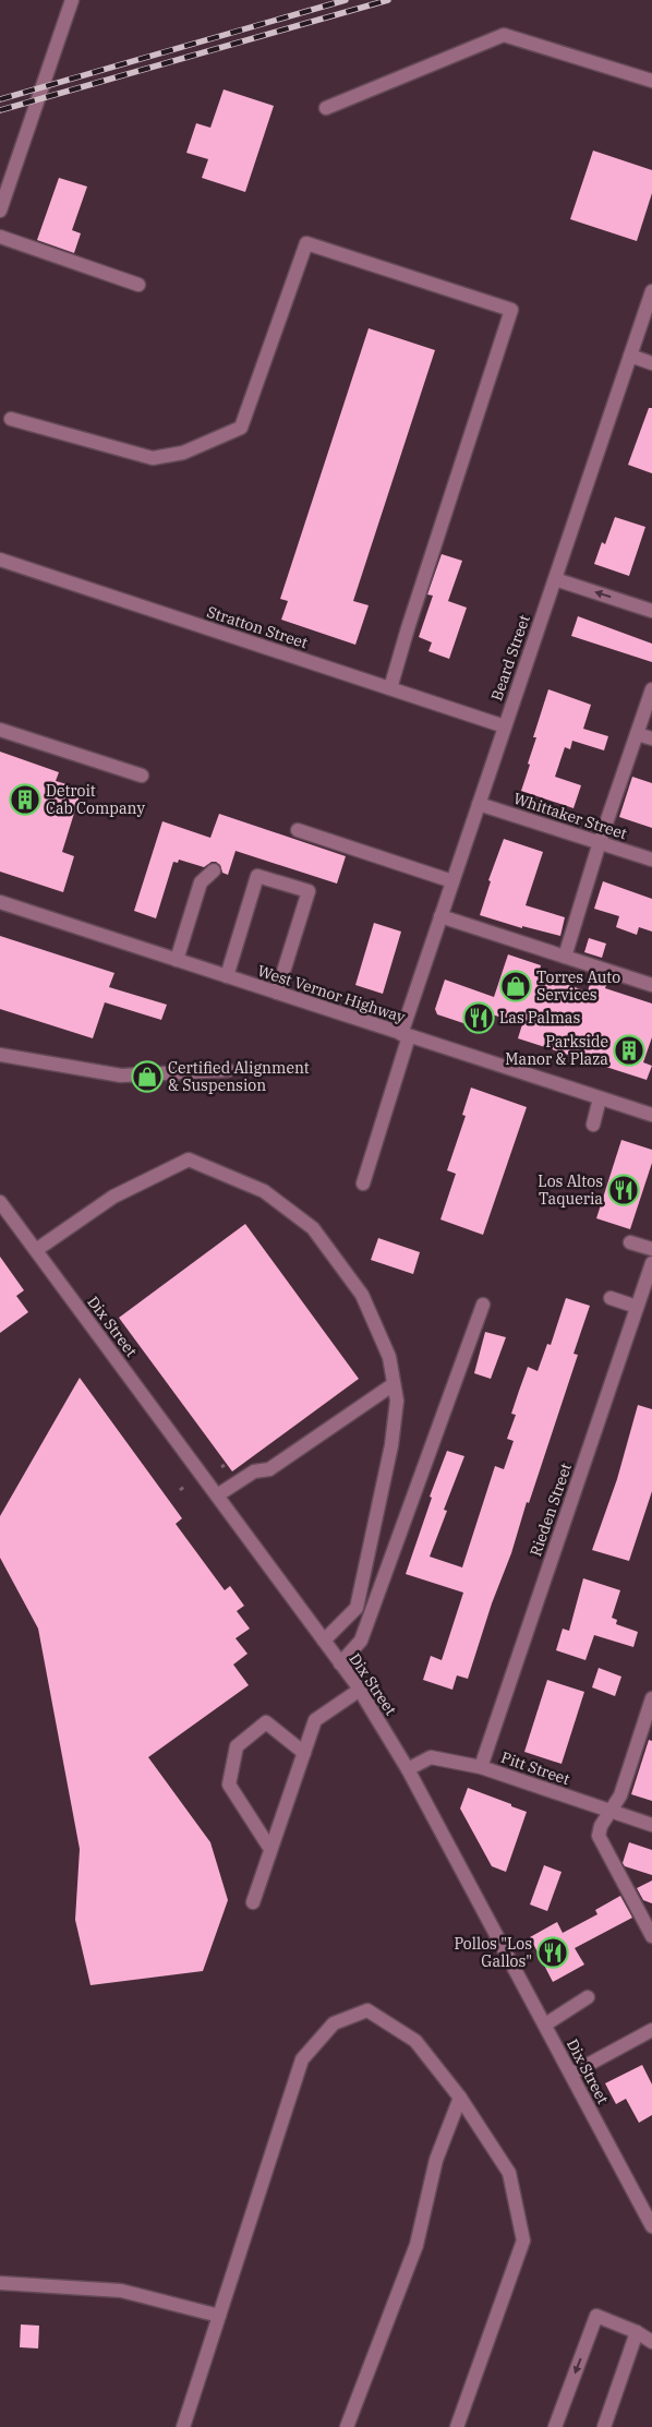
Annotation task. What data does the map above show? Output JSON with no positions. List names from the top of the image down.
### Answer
{
  "streets": {
    "street": [
      "Stratton Street",
      "Beard Street",
      "Whittaker Street",
      "West Vernor Highway",
      "Dix Street",
      "Rieden Street",
      "Pitt Street"
    ]
  },
  "crossings": [
    ["Stratton Street", "Beard Street"],
    ["Beard Street", "Whittaker Street"],
    ["Beard Street", "West Vernor Highway"],
    ["Dix Street", "Pitt Street"],
    ["Rieden Street", "Pitt Street"]
  ],
  "places": {
    "building": ["Detroit Cab Company", "Parkside Manor & Plaza"],
    "shop": ["Torres Auto Services", "Certified Alignment & Suspension"],
    "restaurant": ["Las Palmas", "Los Altos Taqueria", "Pollos \"Los Gallos\""]
  }
}
